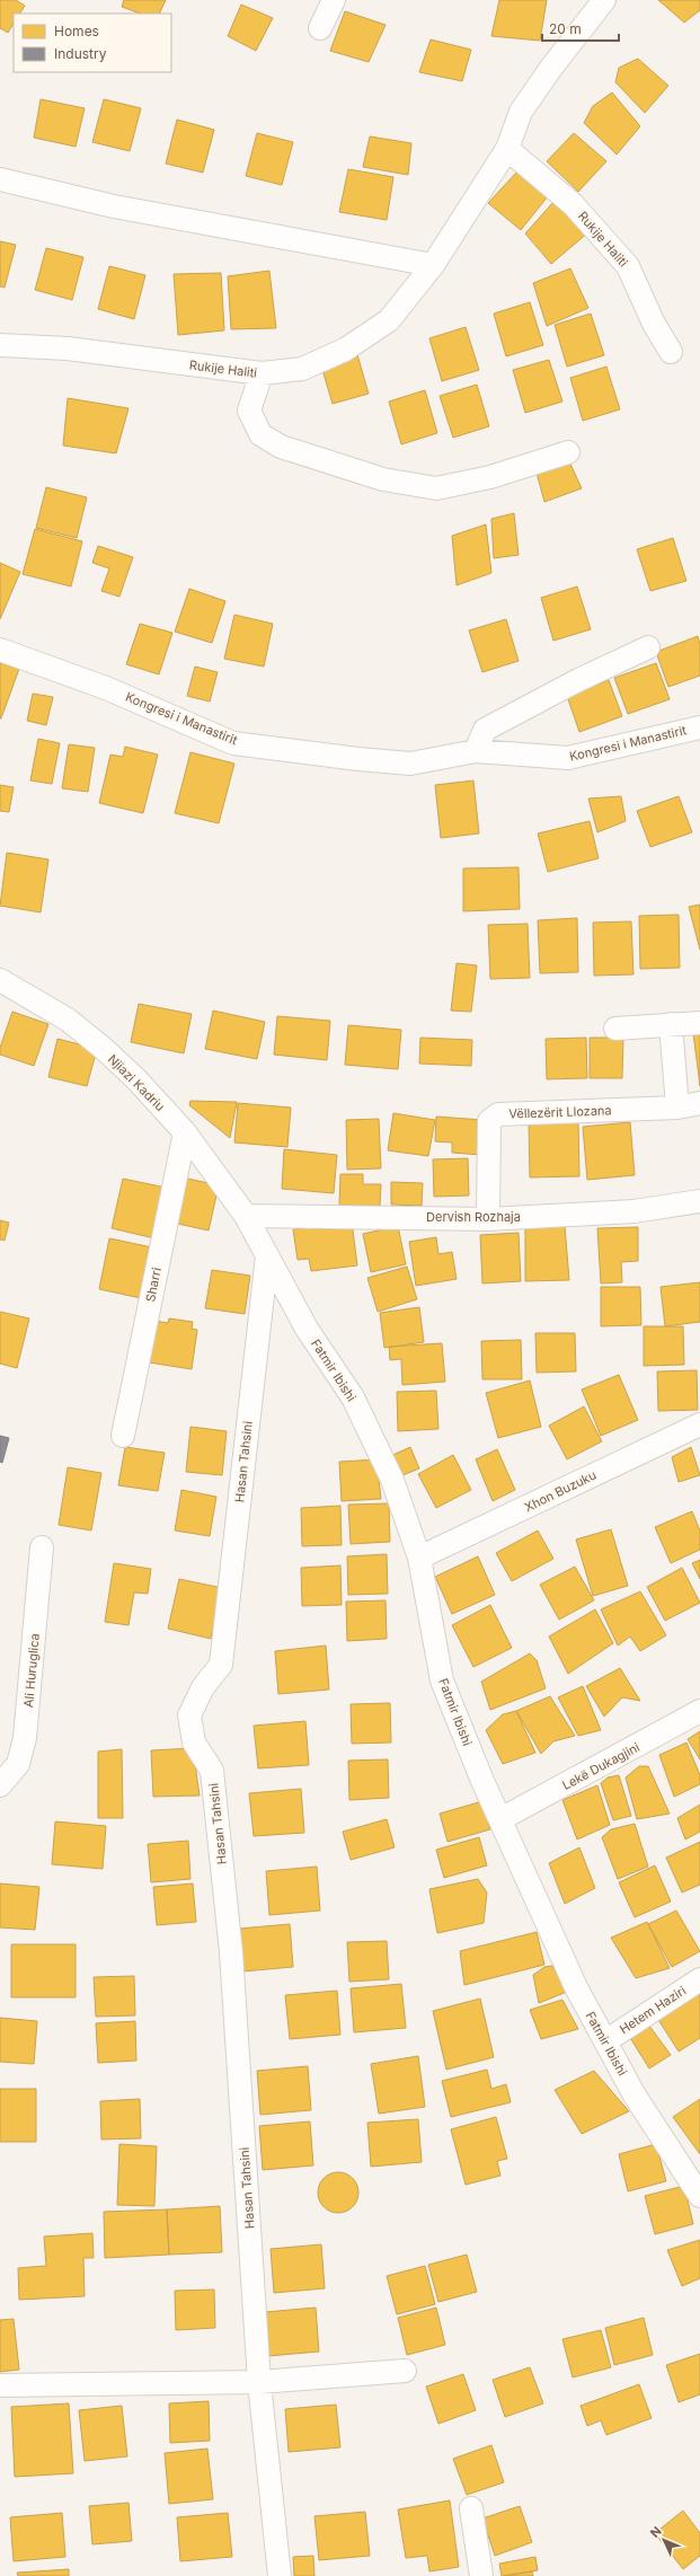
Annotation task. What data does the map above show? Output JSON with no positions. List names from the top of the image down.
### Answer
{
  "streets": {
    "street": [
      "Rukije Haliti",
      "Kongresi i Manastirit",
      "Njiazi Kadriu",
      "Vëllezërit Llozana",
      "Dervish Rozhaja",
      "Sharri",
      "Fatmir Ibishi",
      "Hasan Tahsini",
      "Xhon Buzuku",
      "Ali Huruglica",
      "Lekë Dukagjini",
      "Hetem Haziri"
    ]
  },
  "crossings": [
    ["Njiazi Kadriu", "Dervish Rozhaja"],
    ["Njiazi Kadriu", "Sharri"],
    ["Njiazi Kadriu", "Fatmir Ibishi"],
    ["Vëllezërit Llozana", "Dervish Rozhaja"],
    ["Dervish Rozhaja", "Fatmir Ibishi"],
    ["Fatmir Ibishi", "Hasan Tahsini"],
    ["Fatmir Ibishi", "Xhon Buzuku"],
    ["Fatmir Ibishi", "Lekë Dukagjini"],
    ["Fatmir Ibishi", "Hetem Haziri"]
  ],
  "legend": ["Homes", "Industry"],
  "scale_bar": "20 m",
  "north": "top left"
}
